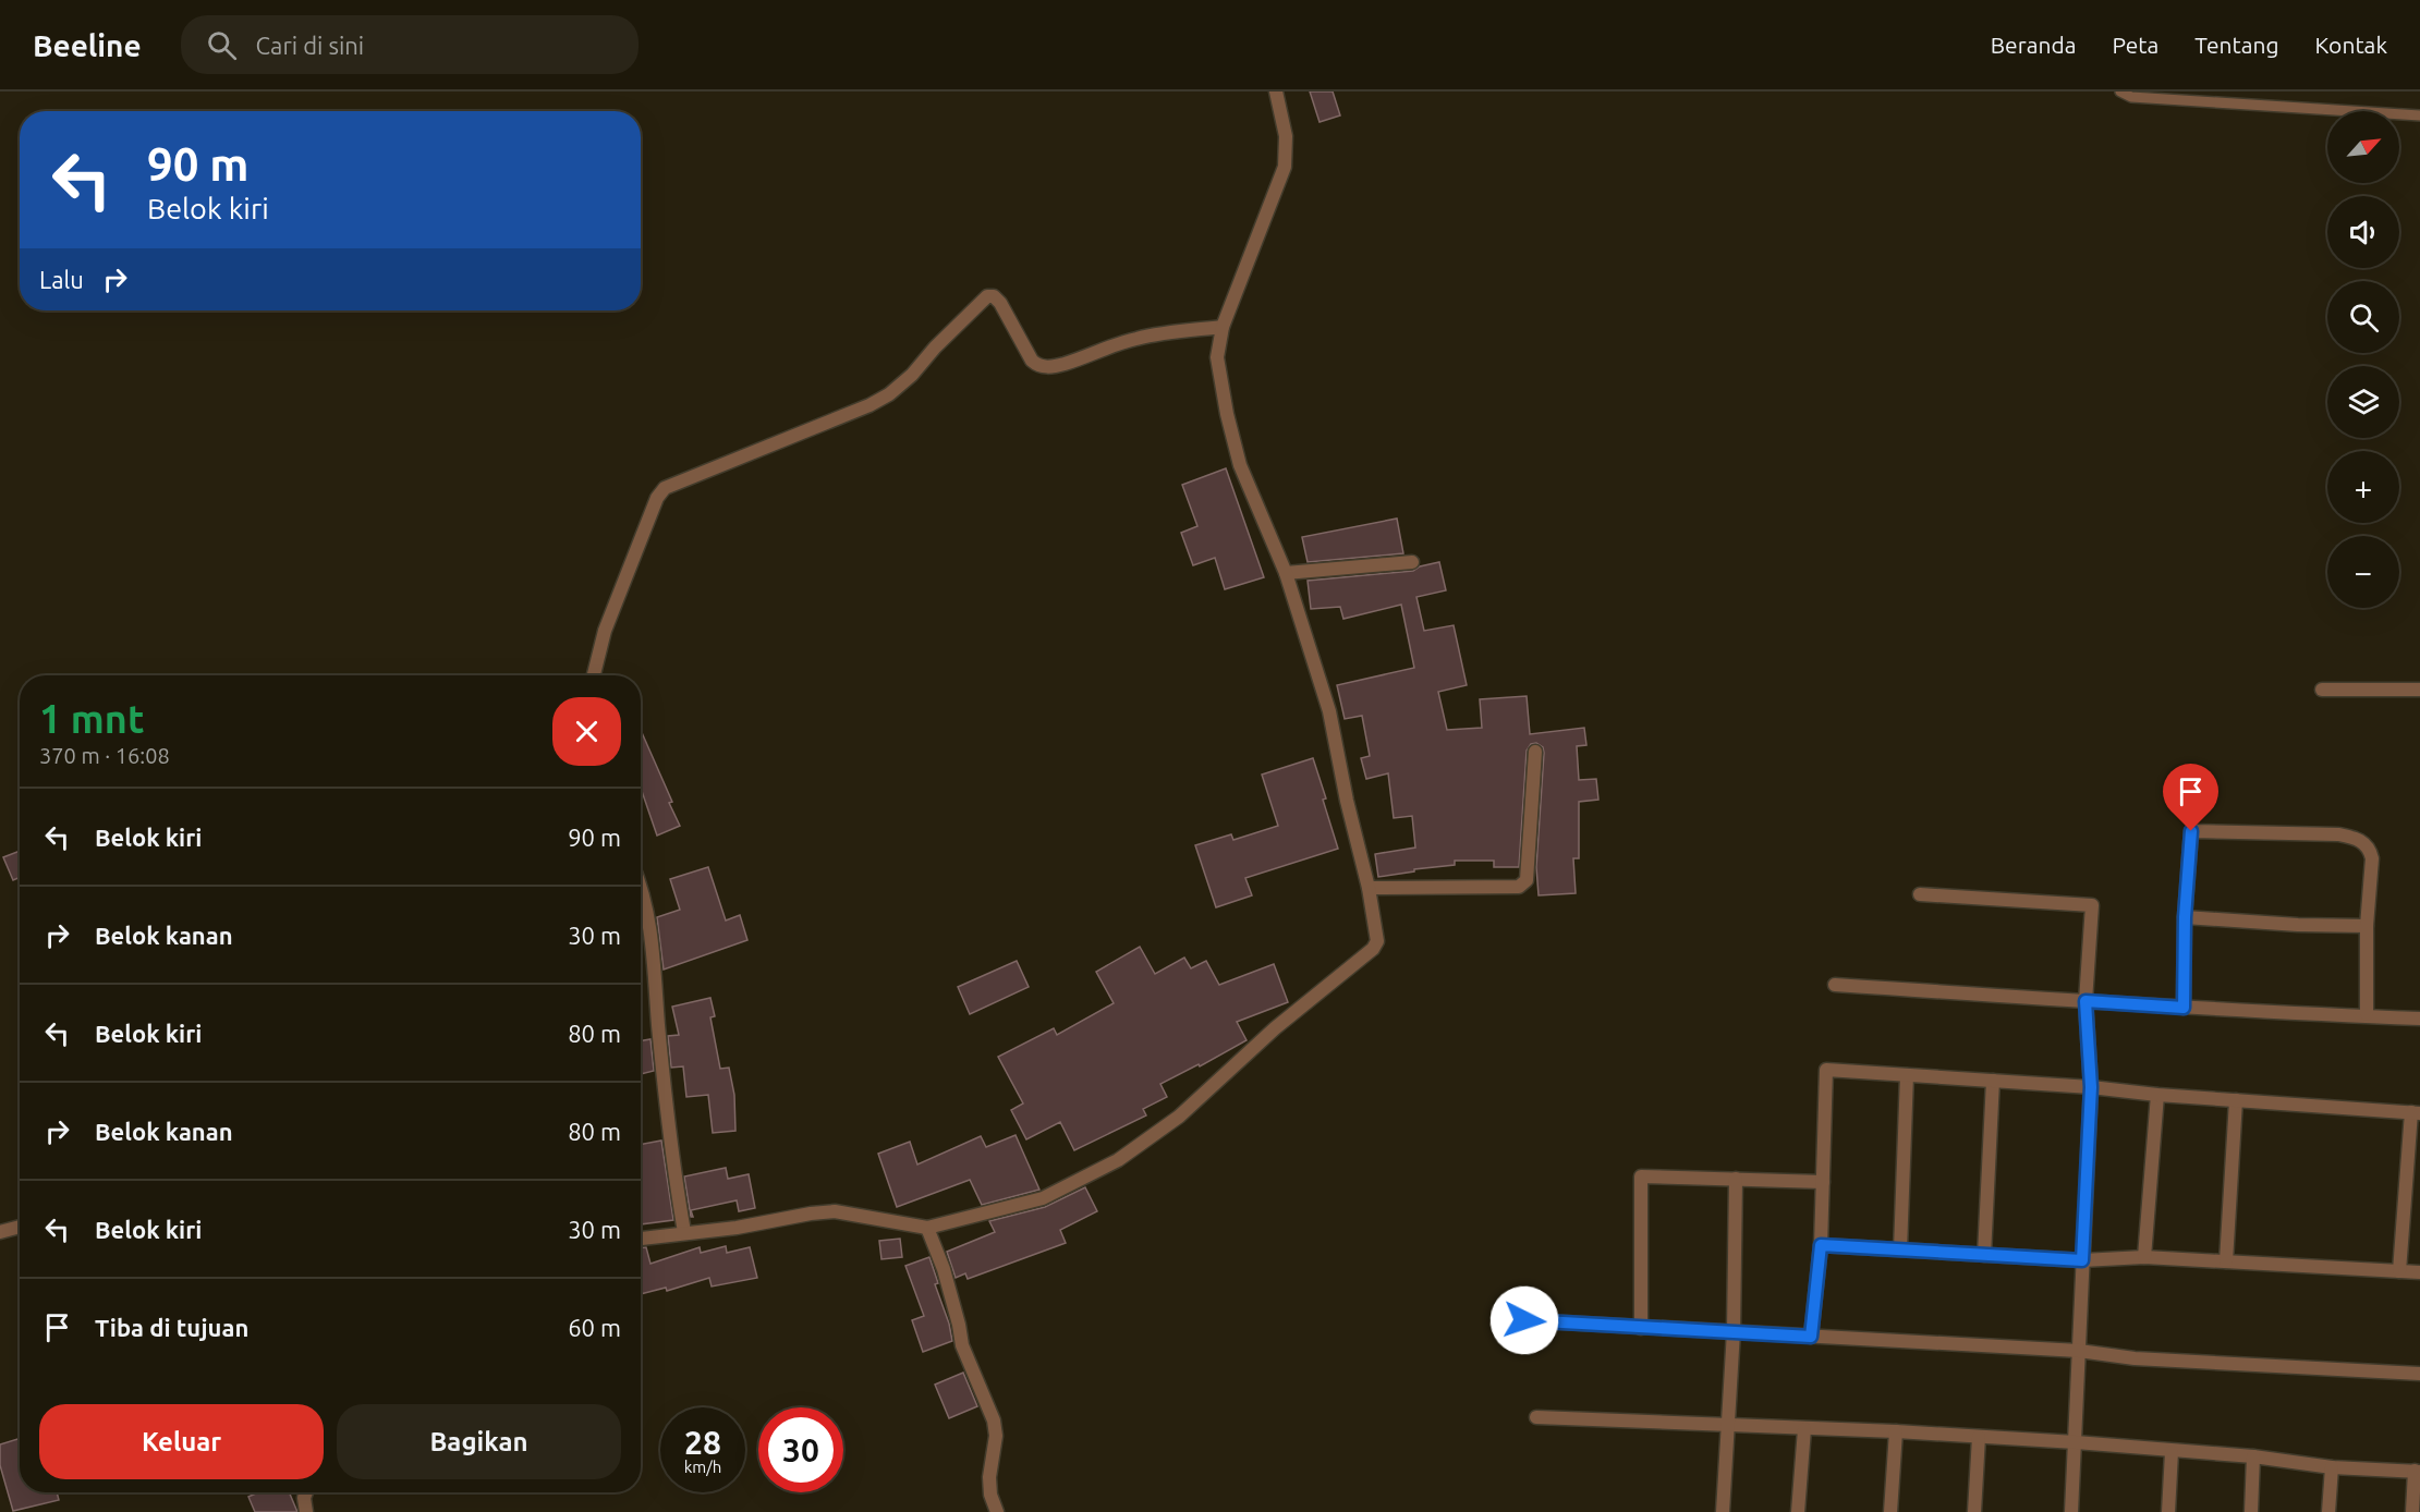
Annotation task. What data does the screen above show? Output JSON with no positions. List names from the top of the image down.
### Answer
{
  "north": "top right",
  "page": {
    "header": "Beeline",
    "search": "Cari di sini",
    "nav": [
      "Beranda",
      "Peta",
      "Tentang",
      "Kontak"
    ],
    "map_buttons": ["+", "−"],
    "turn": ["90 m", "Belok kiri"],
    "then": "Lalu",
    "heading": ["1 mnt", "370 m · 16:08"],
    "list": [
      {
        "name": "Belok kiri",
        "value": "90 m"
      },
      {
        "name": "Belok kanan",
        "value": "30 m"
      },
      {
        "name": "Belok kiri",
        "value": "80 m"
      },
      {
        "name": "Belok kanan",
        "value": "80 m"
      },
      {
        "name": "Belok kiri",
        "value": "30 m"
      },
      {
        "name": "Tiba di tujuan",
        "value": "60 m"
      }
    ],
    "buttons": ["Keluar", "Bagikan"],
    "speed": "28 km/h",
    "limit": "30"
  }
}
